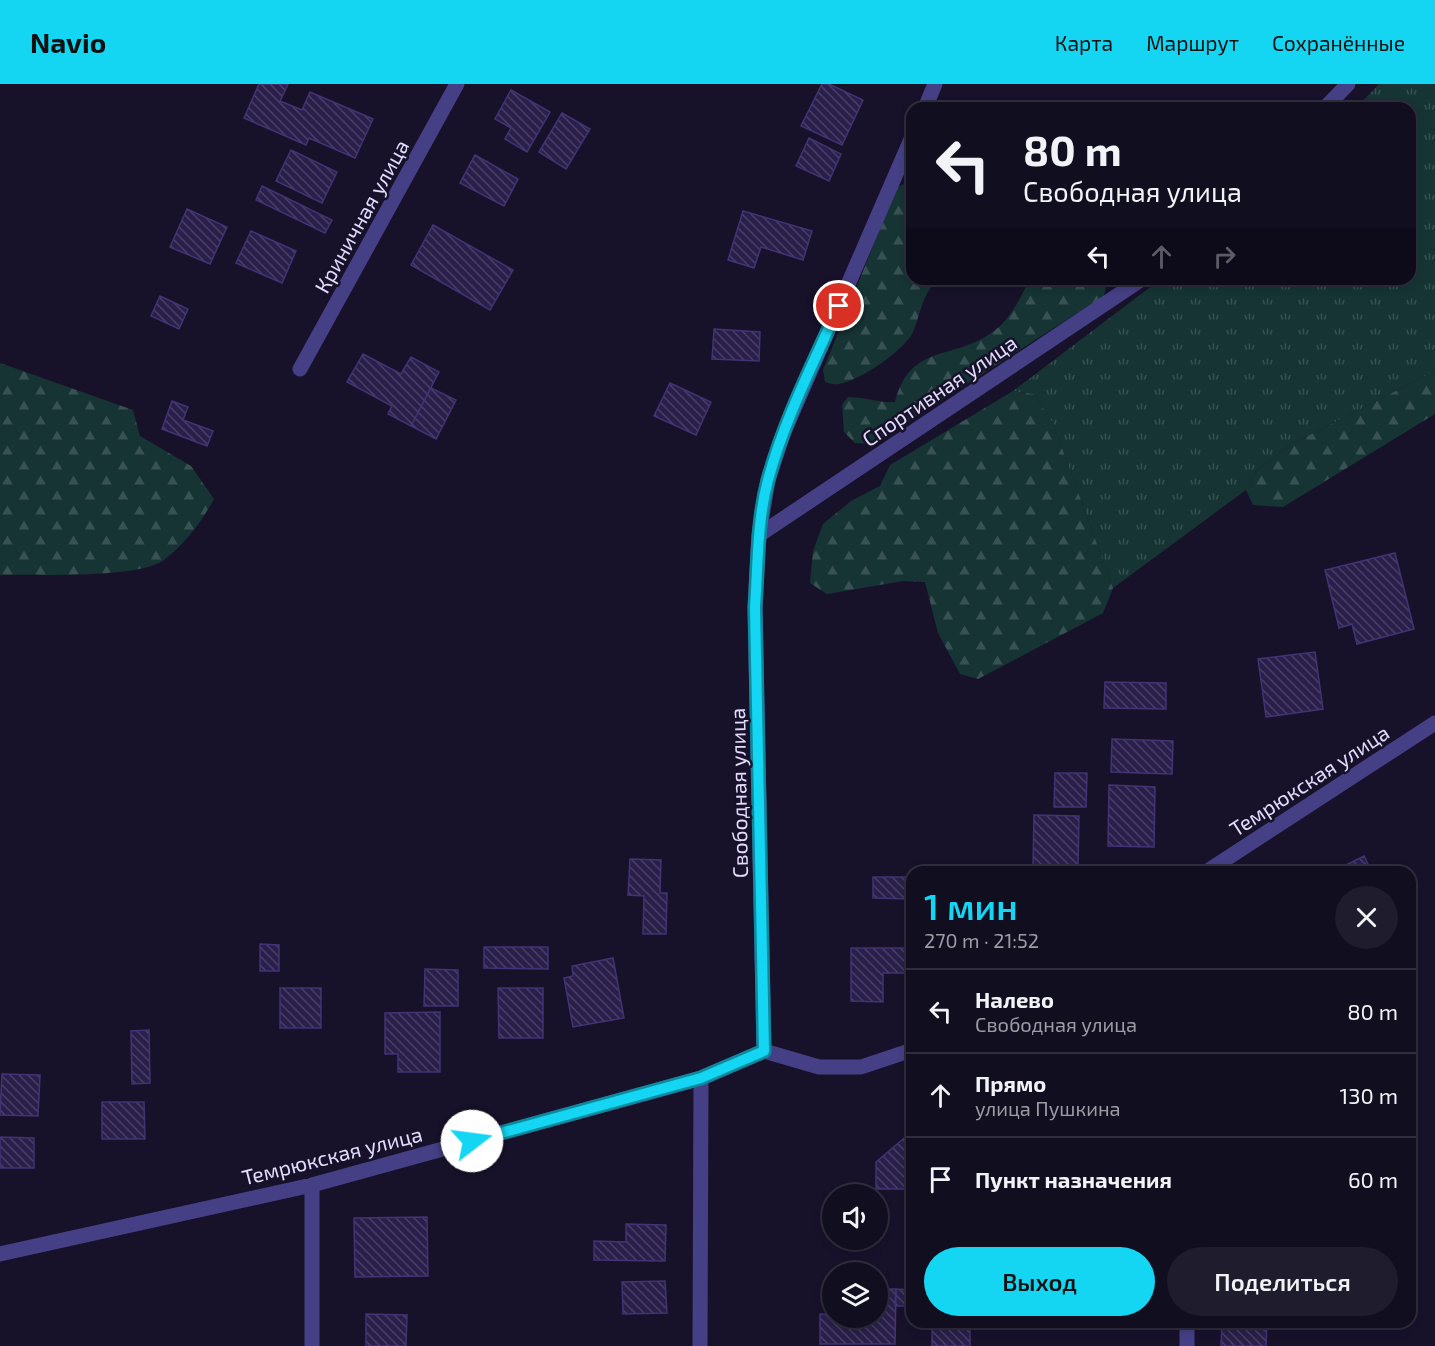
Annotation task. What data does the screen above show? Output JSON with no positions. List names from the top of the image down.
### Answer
{
  "streets": {
    "street": [
      "Криничная улица",
      "Спортивная улица",
      "Темрюкская улица",
      "Свободная улица"
    ]
  },
  "crossings": [
    ["Спортивная улица", "Свободная улица"],
    ["Темрюкская улица", "Свободная улица"]
  ],
  "page": {
    "header": "Navio",
    "nav": ["Карта", "Маршрут", "Сохранённые"],
    "turn": ["80 m", "Свободная улица"],
    "heading": ["1 мин", "270 m · 21:52"],
    "list": [
      {
        "name": "Налево",
        "note": "Свободная улица",
        "value": "80 m"
      },
      {
        "name": "Прямо",
        "note": "улица Пушкина",
        "value": "130 m"
      },
      {
        "name": "Пункт назначения",
        "value": "60 m"
      }
    ],
    "buttons": ["Выход", "Поделиться"]
  }
}
